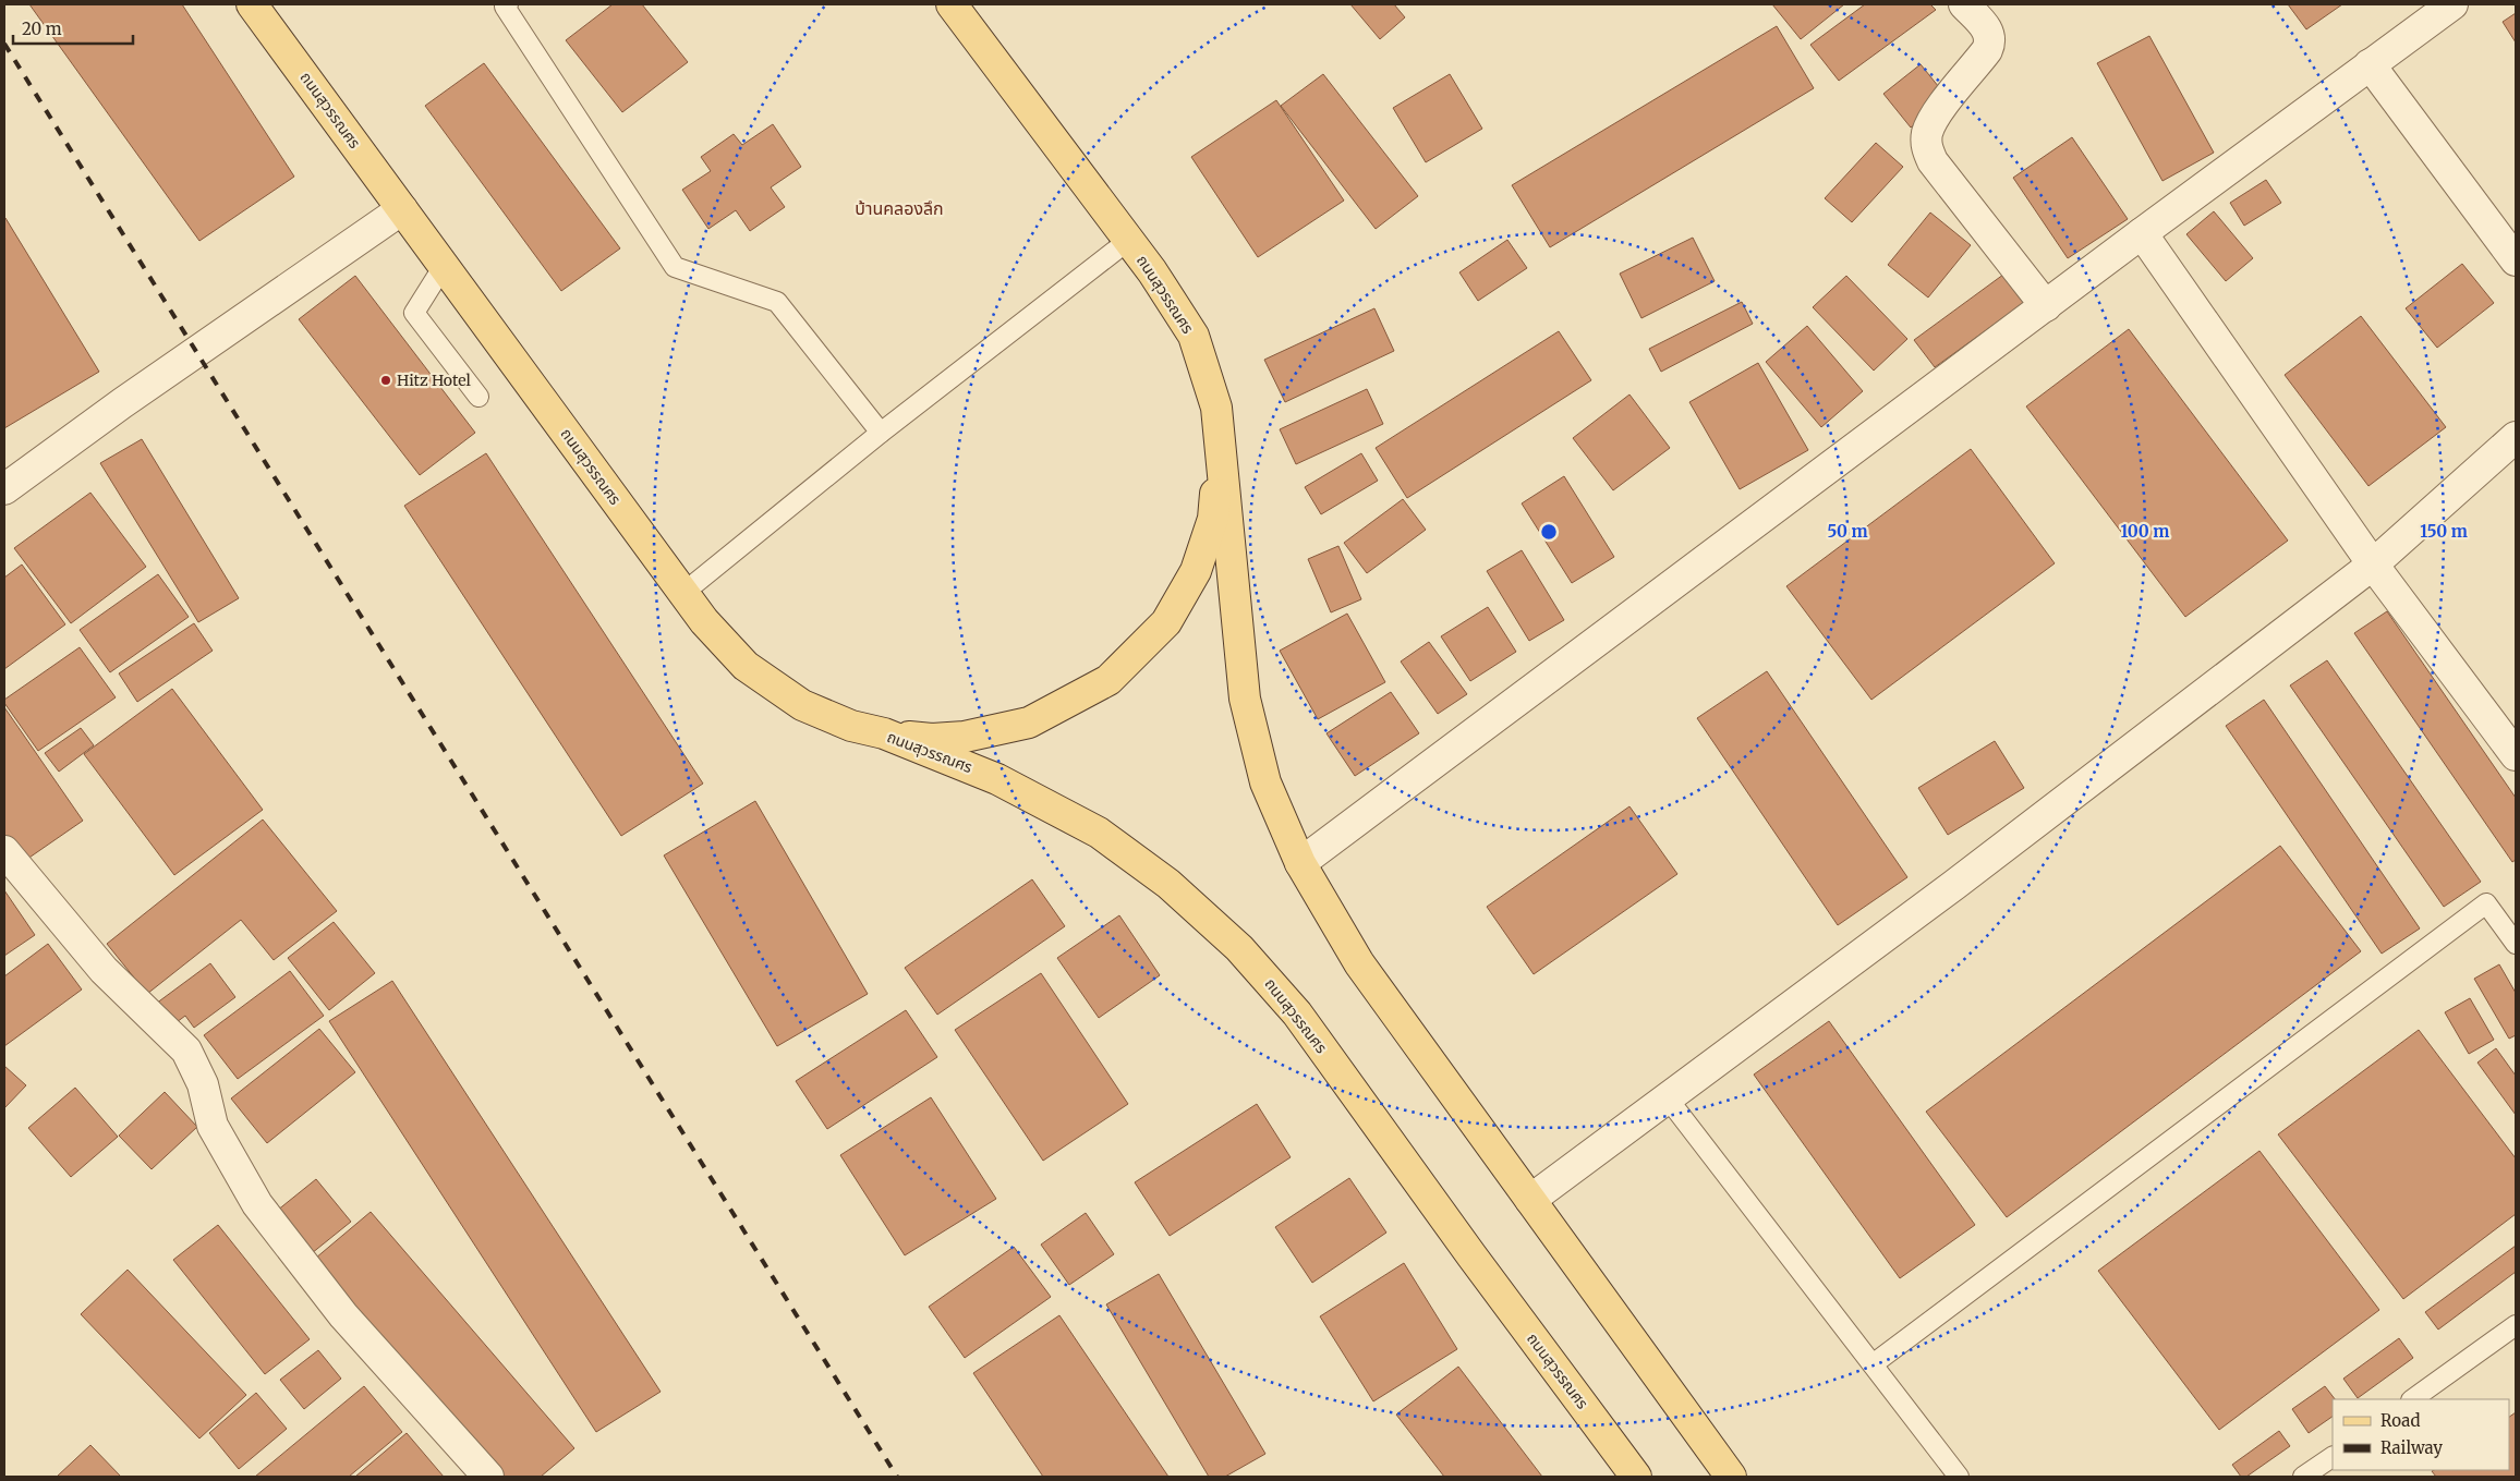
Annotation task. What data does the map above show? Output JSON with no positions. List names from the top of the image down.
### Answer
{
  "streets": {
    "main road": ["ถนนสุวรรณศร"]
  },
  "districts": ["บ้านคลองลึก"],
  "places": ["Hitz Hotel"],
  "legend": ["Road", "Railway"],
  "scale_bar": "20 m",
  "rings": ["50 m", "100 m", "150 m"]
}
